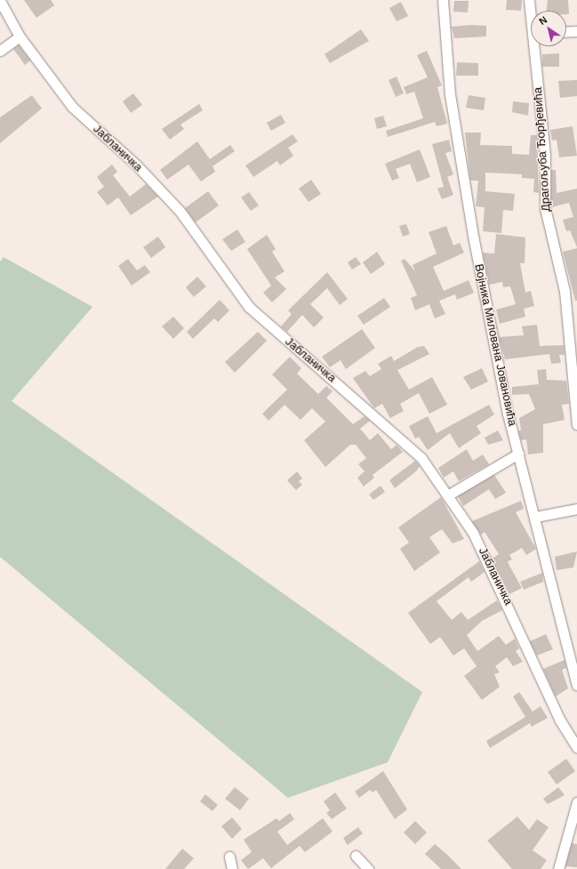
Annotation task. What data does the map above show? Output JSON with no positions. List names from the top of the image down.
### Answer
{
  "streets": {
    "street": ["Јабланичка", "Драгољуба Ђорђевића", "Војника Милована Јовановића"]
  },
  "north": "top left"
}
